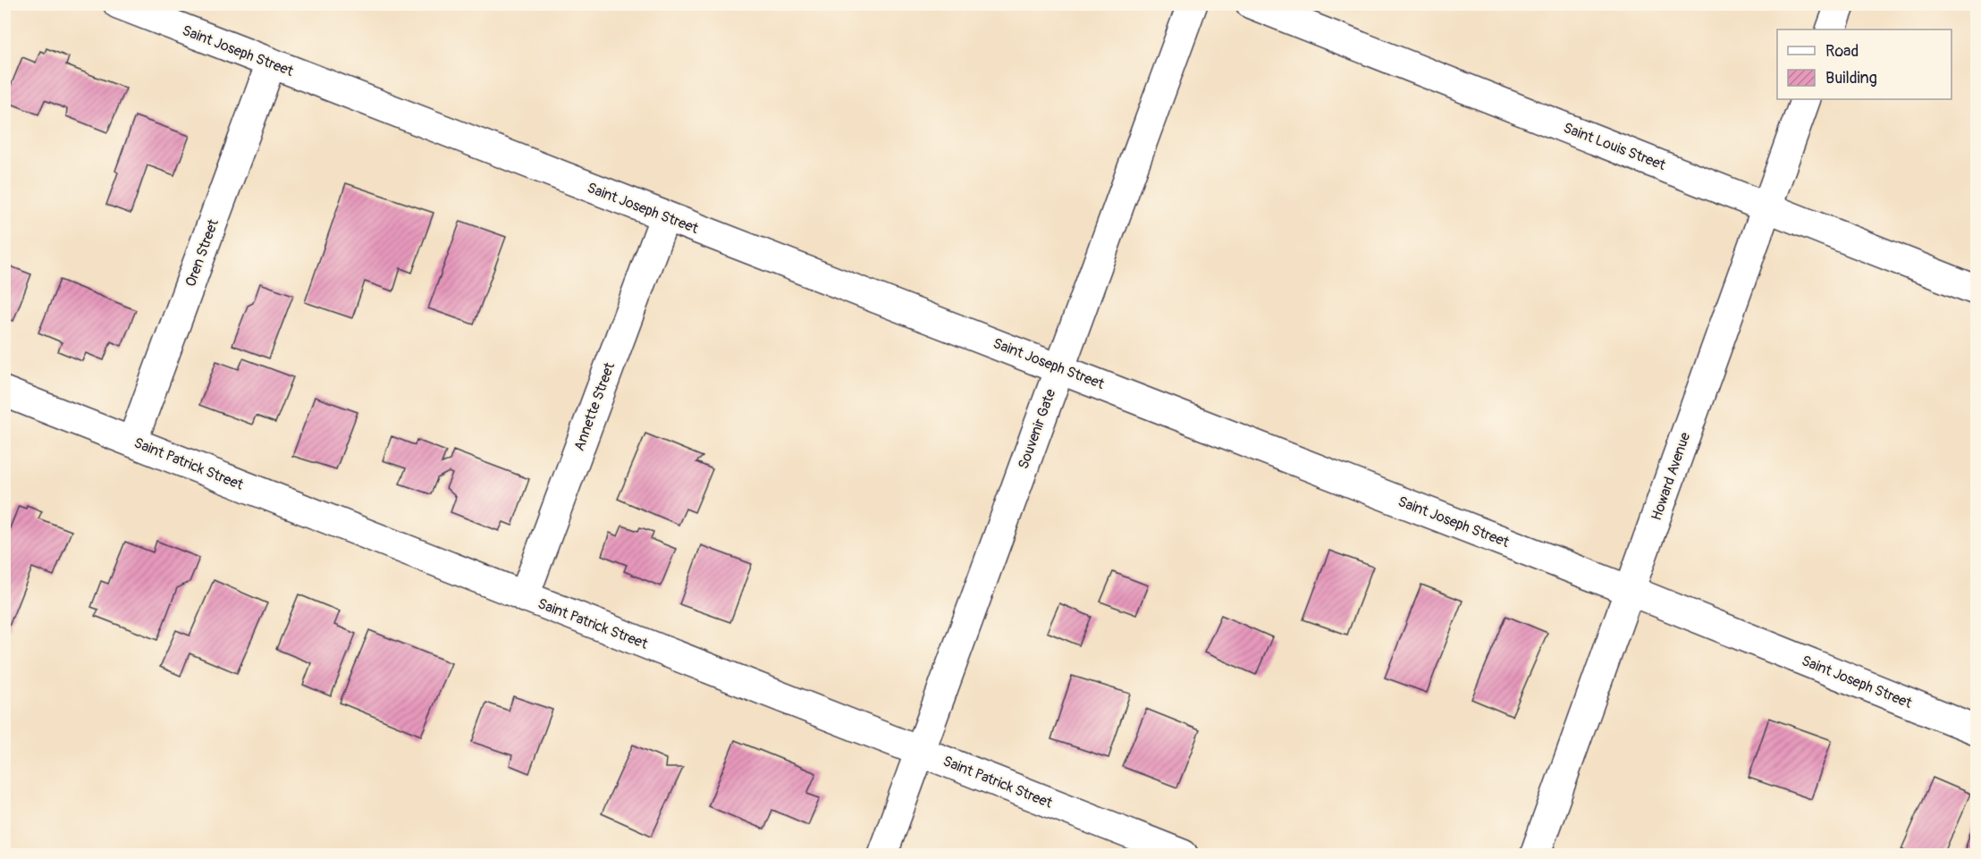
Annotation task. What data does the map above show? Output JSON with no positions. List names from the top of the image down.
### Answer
{
  "streets": {
    "street": [
      "Saint Joseph Street",
      "Saint Louis Street",
      "Oren Street",
      "Annette Street",
      "Souvenir Gate",
      "Saint Patrick Street",
      "Howard Avenue"
    ]
  },
  "crossings": [
    ["Saint Joseph Street", "Oren Street"],
    ["Saint Joseph Street", "Annette Street"],
    ["Saint Joseph Street", "Souvenir Gate"],
    ["Saint Joseph Street", "Howard Avenue"],
    ["Saint Louis Street", "Howard Avenue"],
    ["Oren Street", "Saint Patrick Street"],
    ["Annette Street", "Saint Patrick Street"],
    ["Souvenir Gate", "Saint Patrick Street"]
  ],
  "legend": ["Road", "Building"]
}
